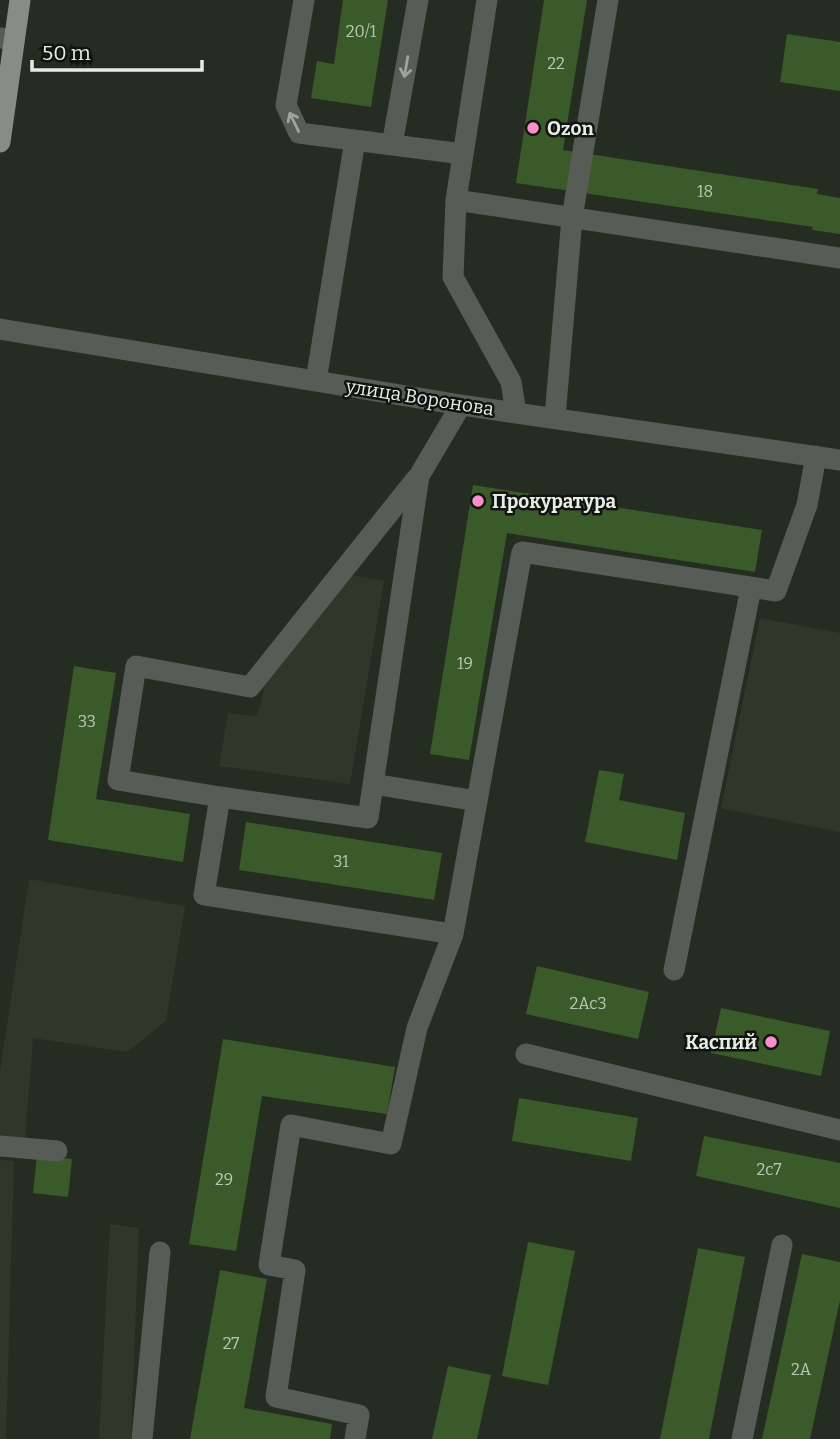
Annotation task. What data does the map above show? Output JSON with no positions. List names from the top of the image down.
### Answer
{
  "streets": {
    "street": ["улица Воронова"]
  },
  "places": ["Ozon", "Прокуратура", "Каспий"],
  "house_numbers": [
    "20/1",
    "22",
    "18",
    "19",
    "33",
    "31",
    "2Ас3",
    "2c7",
    "29",
    "27",
    "2А"
  ],
  "scale_bar": "50 m"
}
